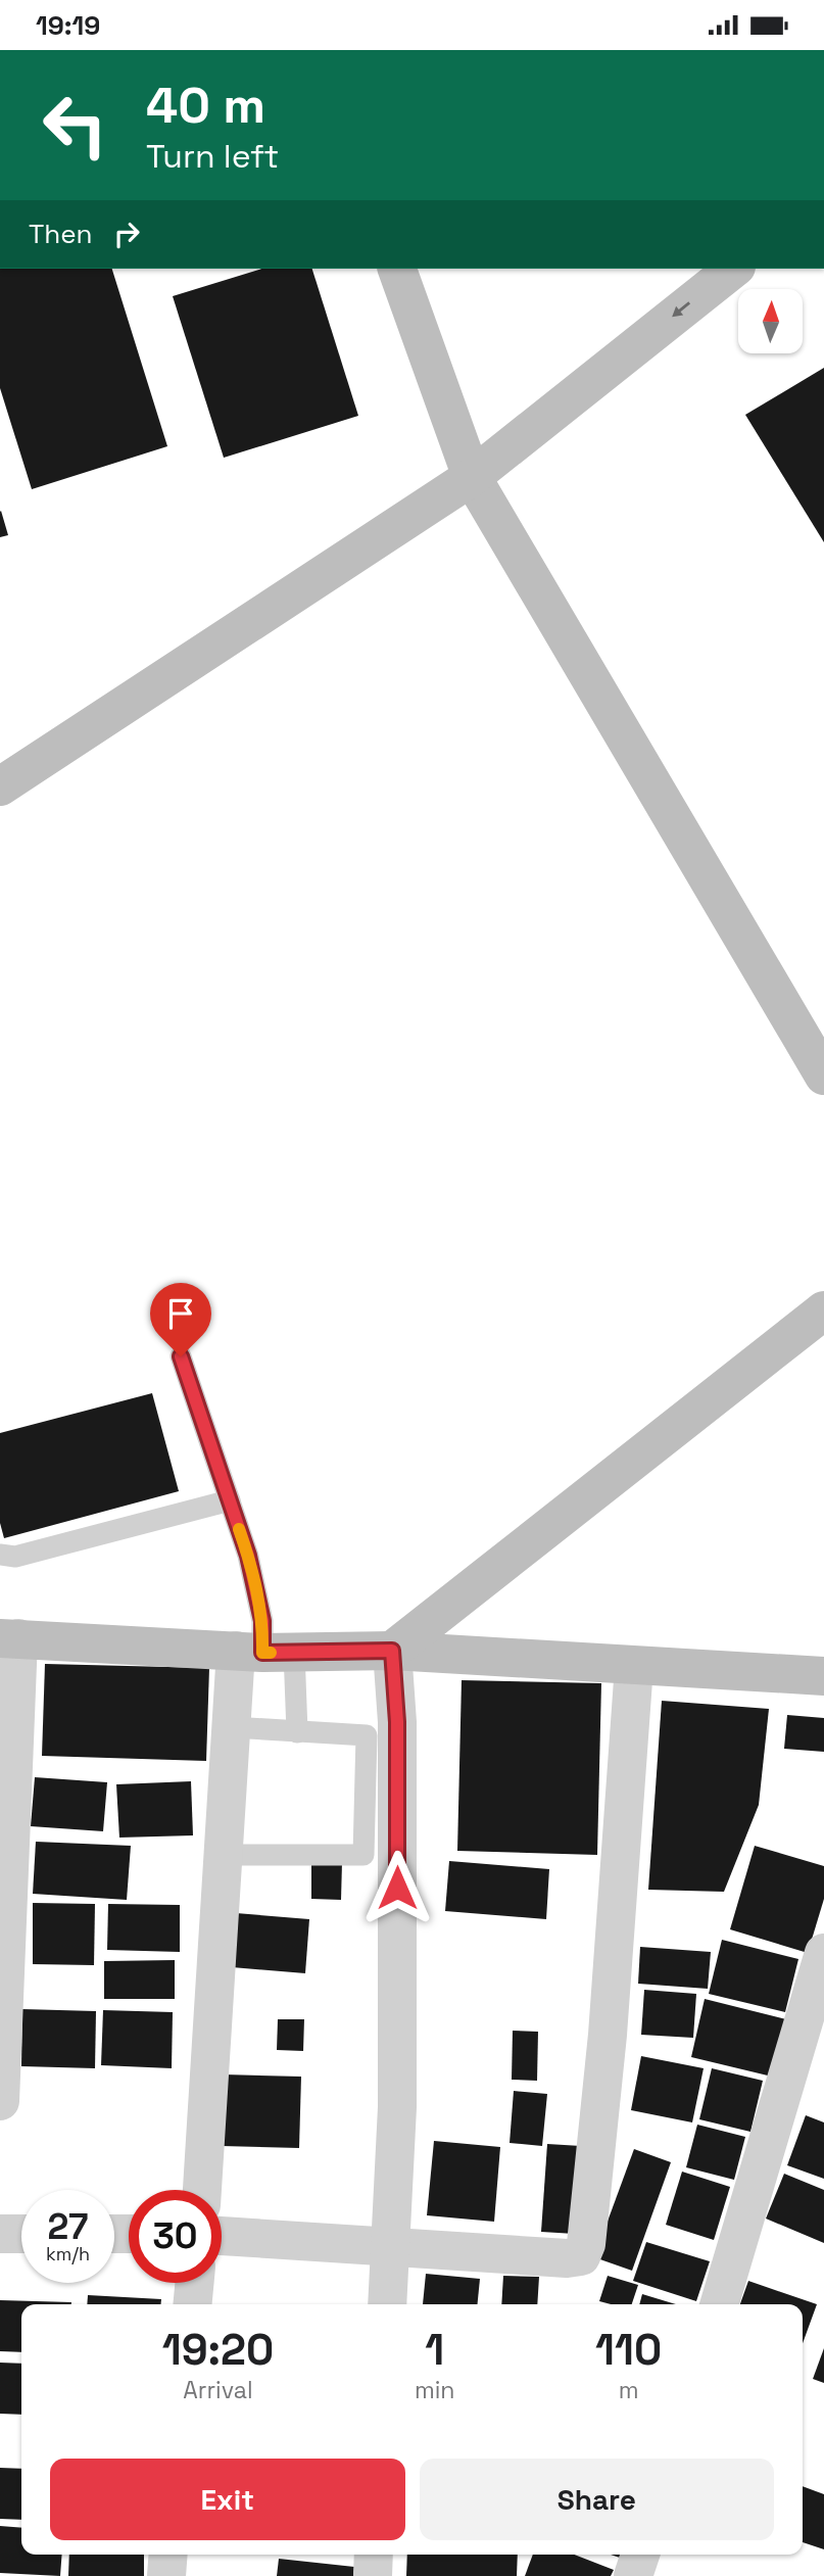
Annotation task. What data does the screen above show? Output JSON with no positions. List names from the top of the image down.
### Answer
{
  "north": "top",
  "page": {
    "status": "19:19",
    "turn": ["40 m", "Turn left"],
    "then": "Then",
    "speed": "27 km/h",
    "limit": "30",
    "eta": [
      "19:20",
      "Arrival",
      "1",
      "min",
      "110",
      "m"
    ],
    "buttons": ["Exit", "Share"]
  }
}
